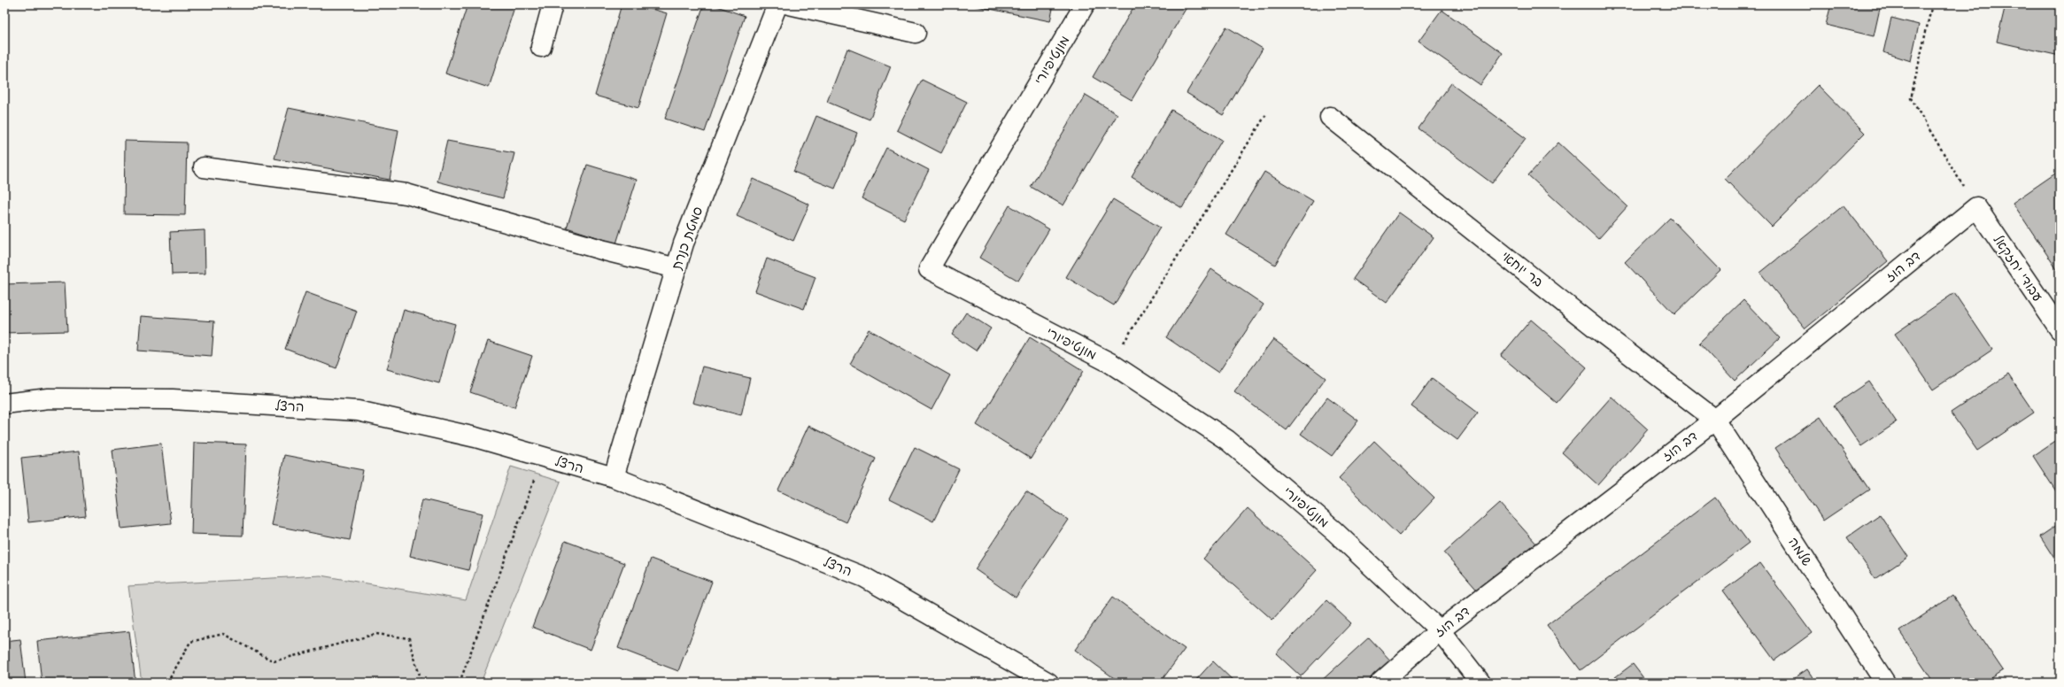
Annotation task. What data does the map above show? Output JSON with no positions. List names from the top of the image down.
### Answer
{
  "streets": {
    "street": [
      "מונטיפיורי",
      "סמטת כנרת",
      "דב הוז",
      "עבודי יחזקאל",
      "בר יוחאי",
      "הרצל",
      "שלמה"
    ]
  },
  "crossings": [
    ["מונטיפיורי", "דב הוז"],
    ["סמטת כנרת", "הרצל"],
    ["דב הוז", "עבודי יחזקאל"],
    ["דב הוז", "בר יוחאי"],
    ["דב הוז", "שלמה"],
    ["בר יוחאי", "שלמה"]
  ]
}
